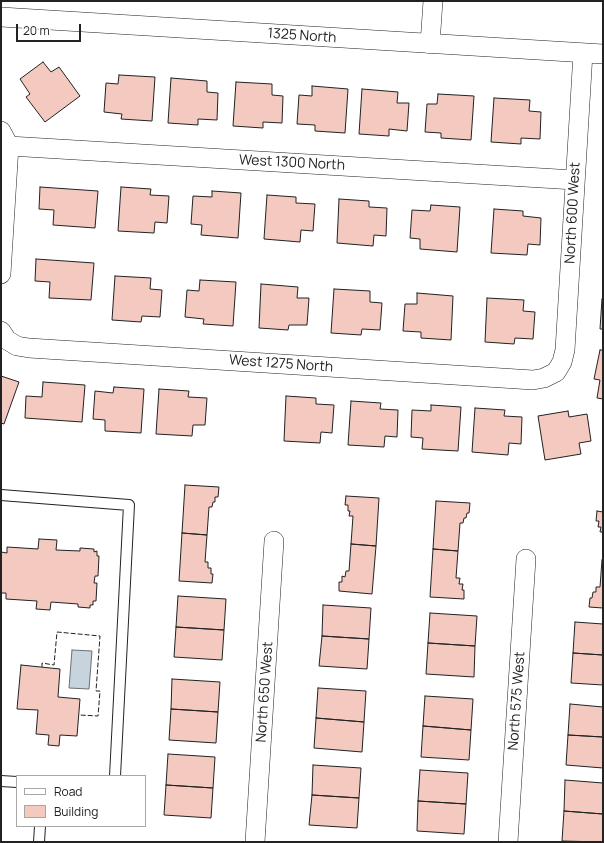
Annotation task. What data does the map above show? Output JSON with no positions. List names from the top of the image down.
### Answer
{
  "streets": {
    "street": [
      "1325 North",
      "West 1300 North",
      "North 600 West",
      "West 1275 North",
      "North 650 West",
      "North 575 West"
    ]
  },
  "crossings": [
    ["1325 North", "North 600 West"],
    ["West 1300 North", "North 600 West"],
    ["North 600 West", "West 1275 North"]
  ],
  "legend": ["Road", "Building"],
  "scale_bar": "20 m"
}
